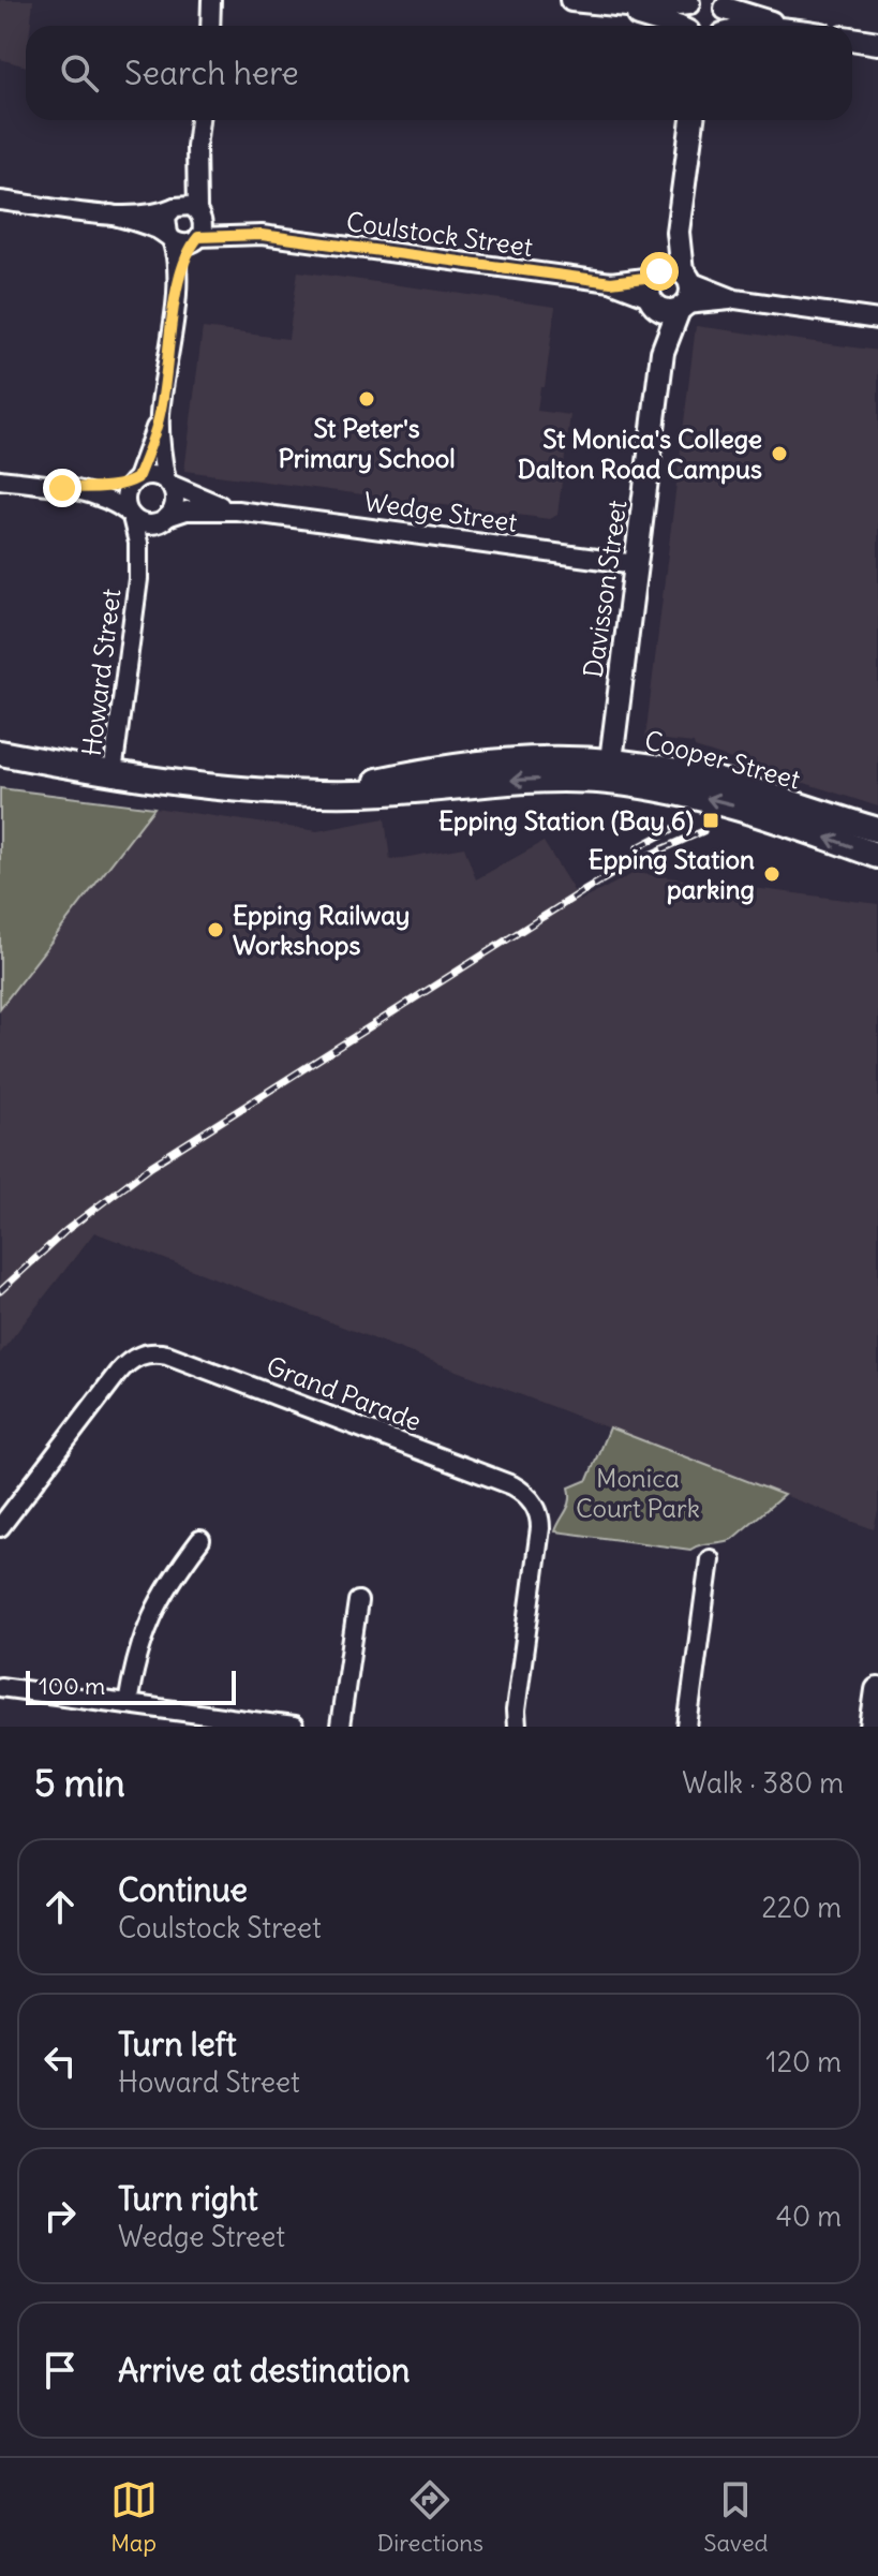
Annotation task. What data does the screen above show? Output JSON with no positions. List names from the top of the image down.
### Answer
{
  "streets": {
    "main road": ["Cooper Street"],
    "street": [
      "Coulstock Street",
      "Wedge Street",
      "Davisson Street",
      "Howard Street",
      "Grand Parade"
    ]
  },
  "crossings": [
    ["Coulstock Street", "Davisson Street"],
    ["Wedge Street", "Davisson Street"],
    ["Wedge Street", "Howard Street"],
    ["Davisson Street", "Cooper Street"],
    ["Howard Street", "Cooper Street"]
  ],
  "parks": ["Monica Court Park"],
  "places": {
    "other": [
      "St Peter's Primary School",
      "St Monica's College Dalton Road Campus",
      "Epping Station parking",
      "Epping Railway Workshops"
    ],
    "transit": ["Epping Station (Bay 6)"]
  },
  "scale_bar": "100 m",
  "page": {
    "search": "Search here",
    "scale": "100 m",
    "heading": ["5 min", "Walk · 380 m"],
    "list": [
      ["Continue", "Coulstock Street", "220 m"],
      ["Turn left", "Howard Street", "120 m"],
      ["Turn right", "Wedge Street", "40 m"],
      "Arrive at destination"
    ],
    "nav": ["Map", "Directions", "Saved"]
  }
}
